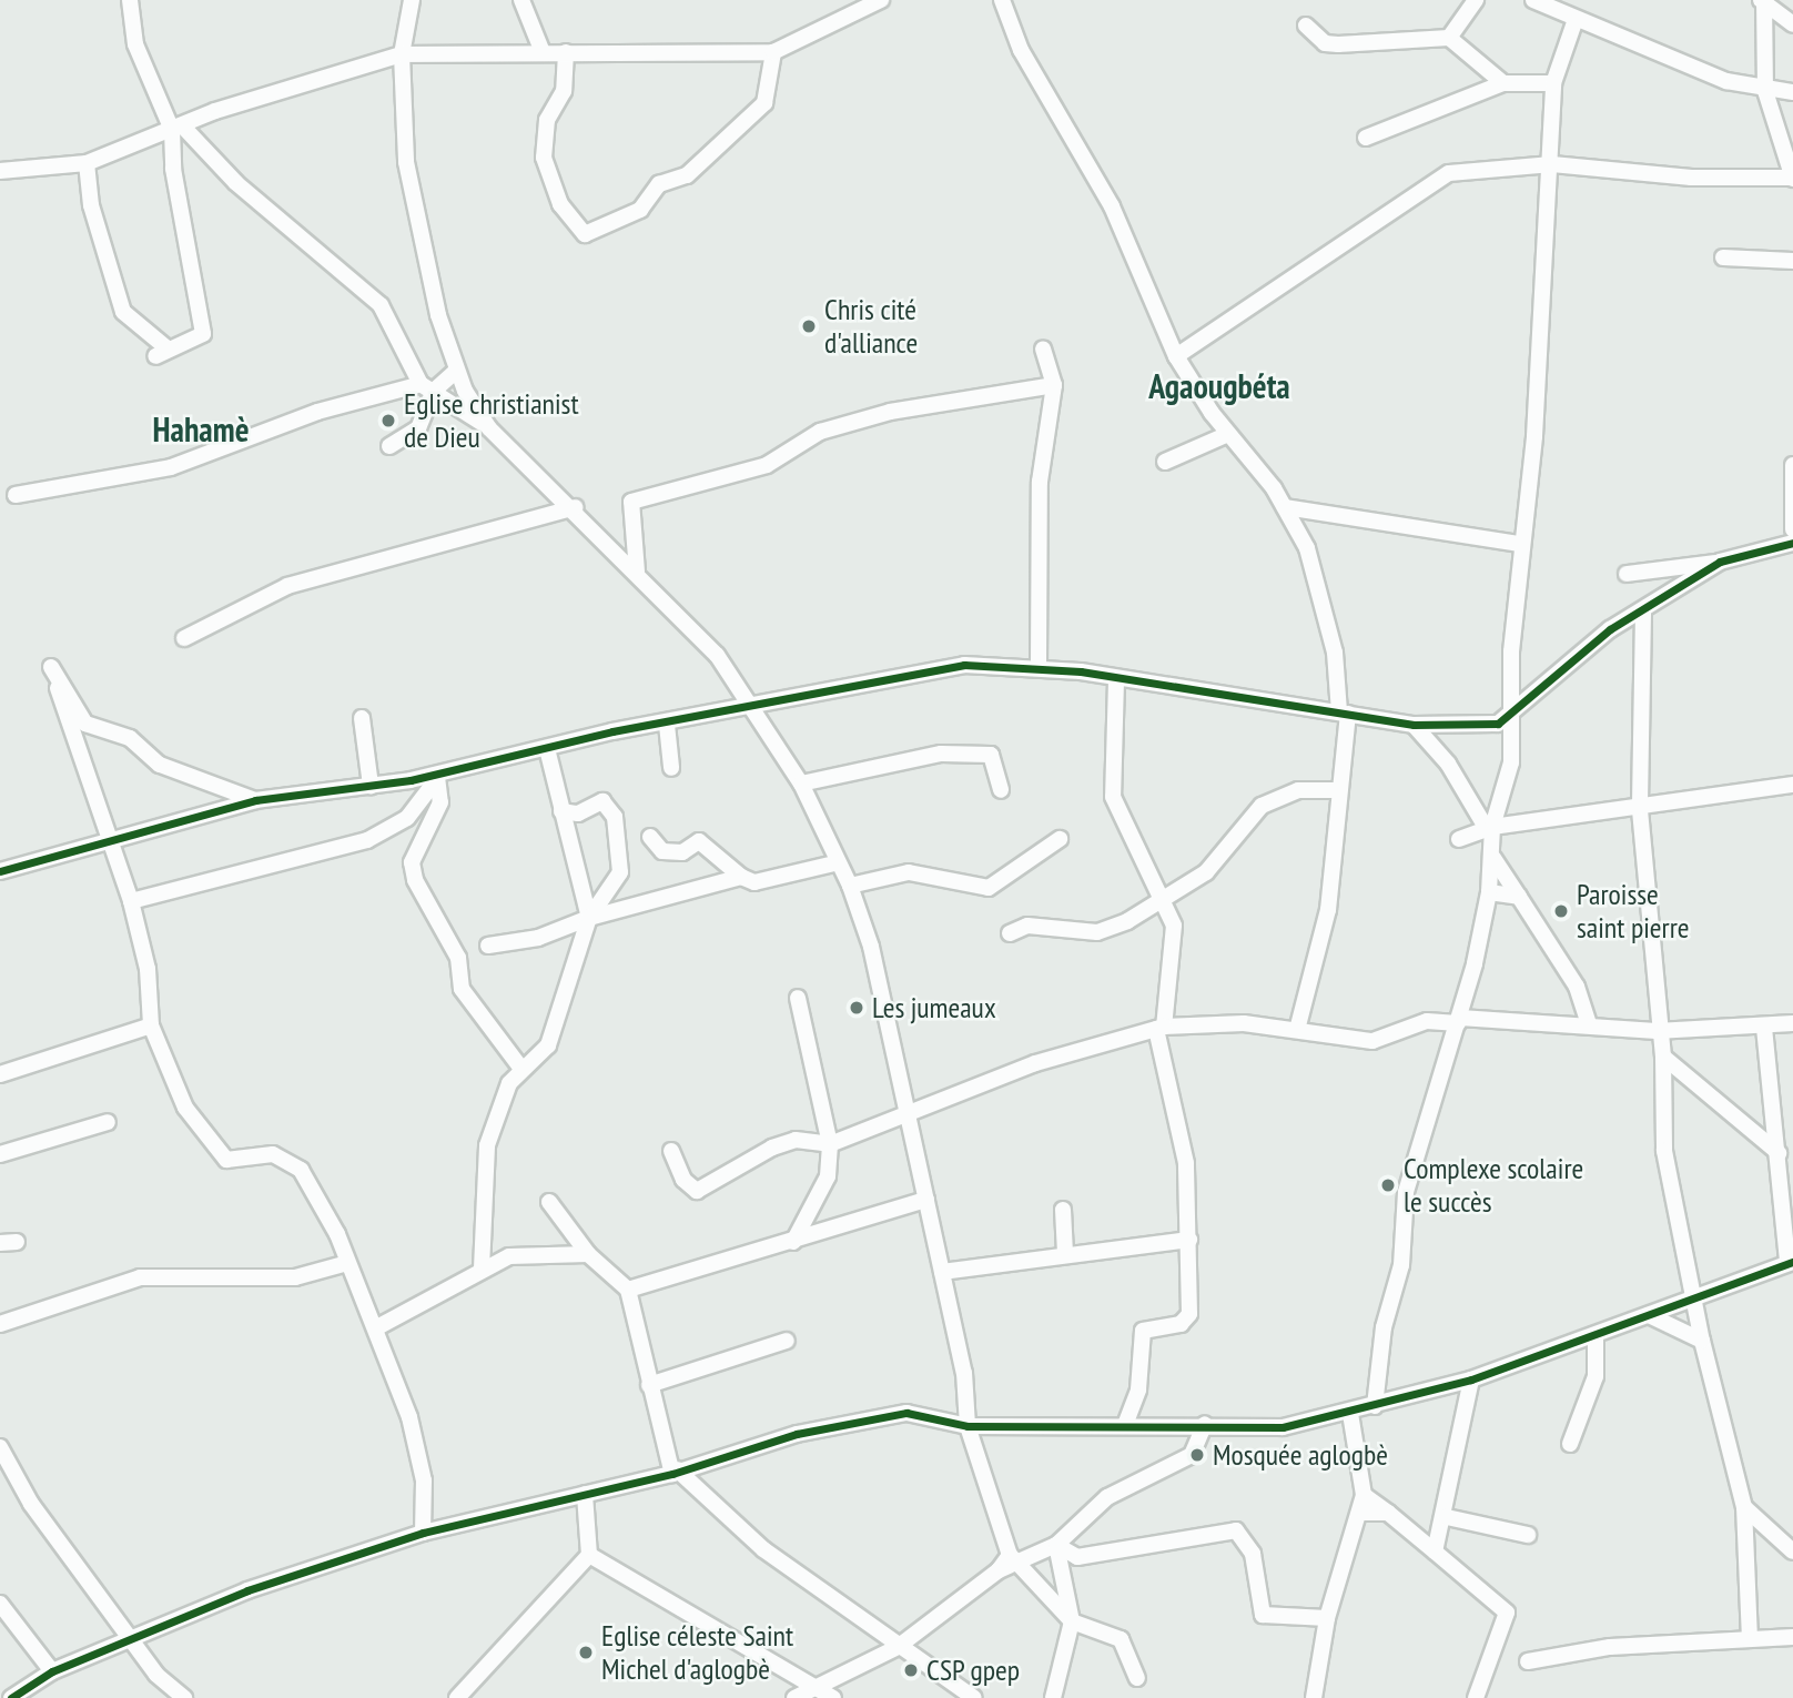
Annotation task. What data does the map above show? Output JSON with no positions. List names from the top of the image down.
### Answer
{
  "districts": ["Agaougbéta", "Hahamè"],
  "places": [
    "Chris cité d'alliance",
    "Eglise christianist de Dieu",
    "Paroisse saint pierre",
    "Les jumeaux",
    "Complexe scolaire le succès",
    "Mosquée aglogbè",
    "Eglise céleste Saint Michel d'aglogbè",
    "CSP gpep"
  ]
}
